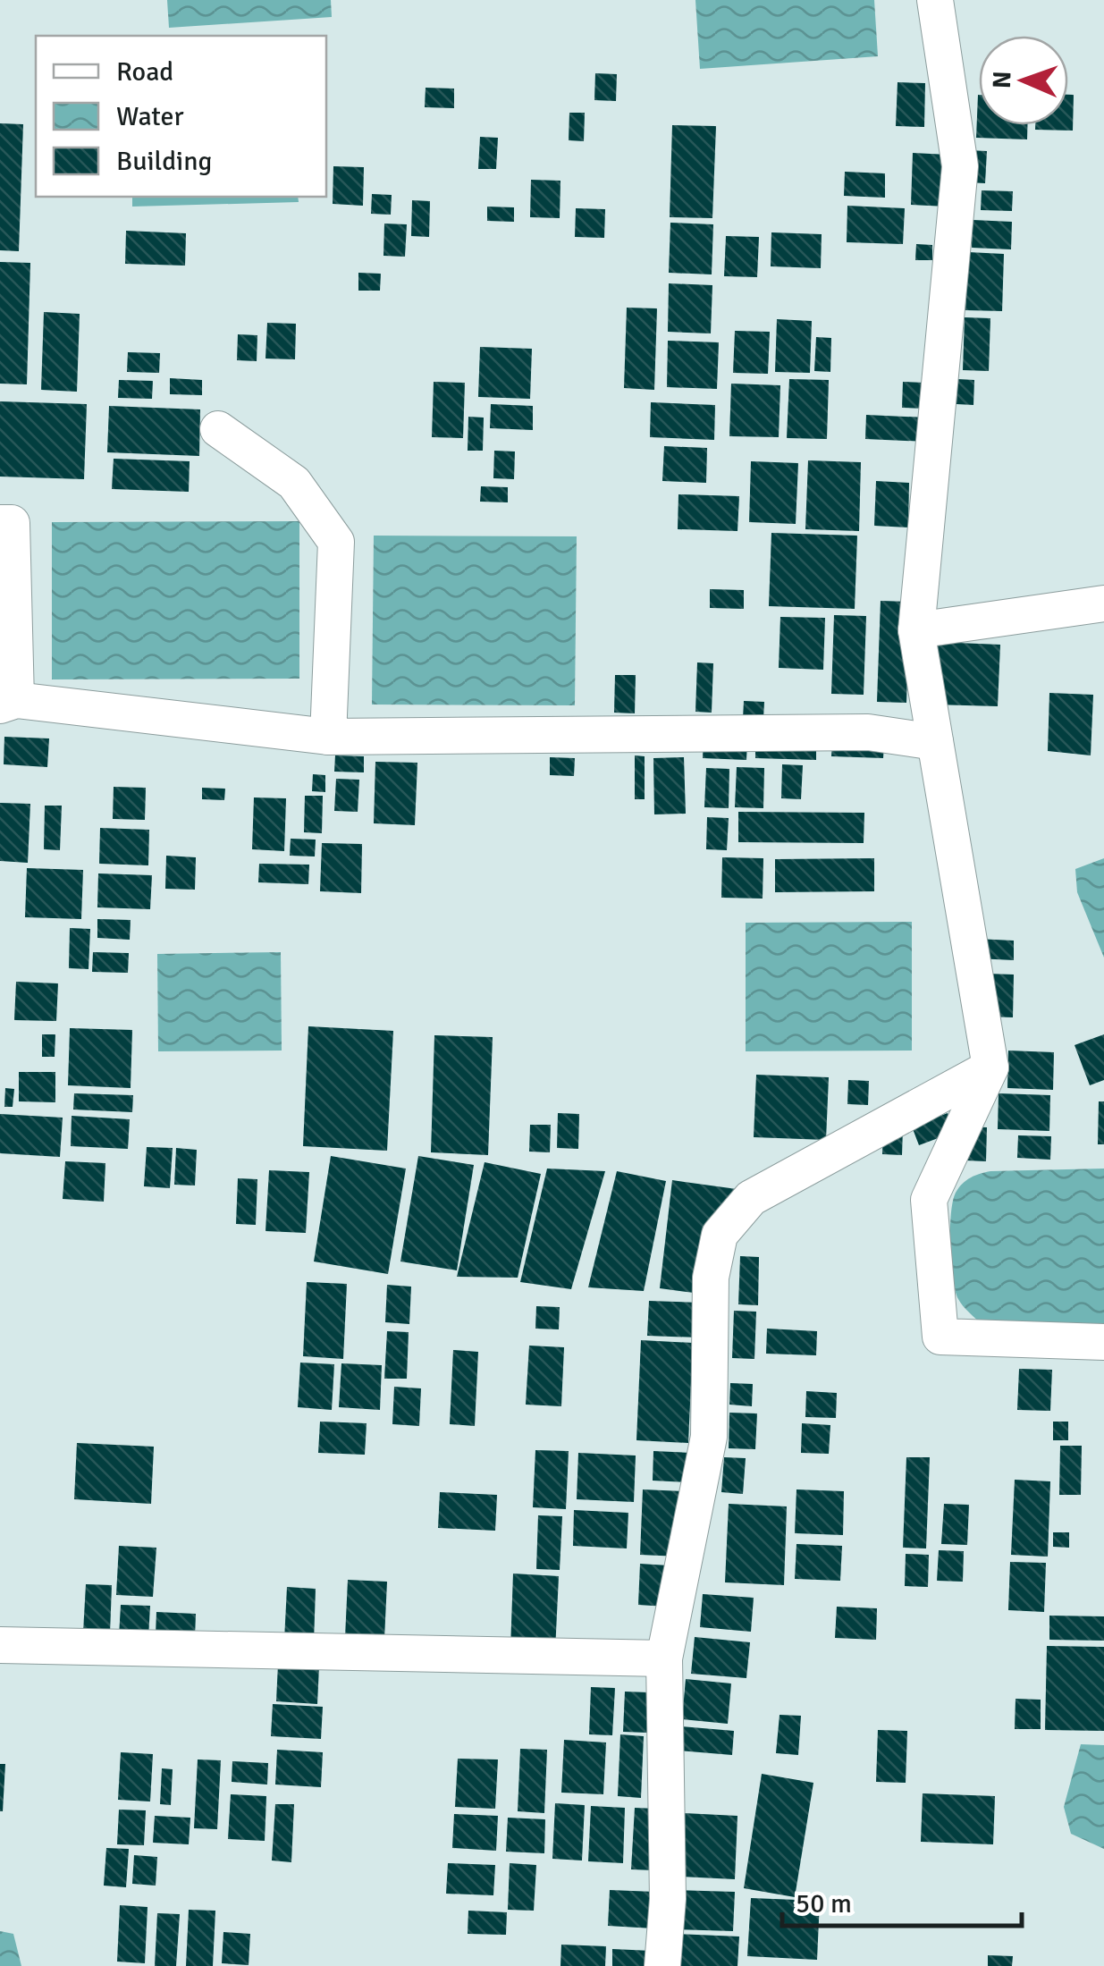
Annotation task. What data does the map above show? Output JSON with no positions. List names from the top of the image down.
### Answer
{
  "legend": ["Road", "Water", "Building"],
  "scale_bar": "50 m",
  "north": "left"
}
